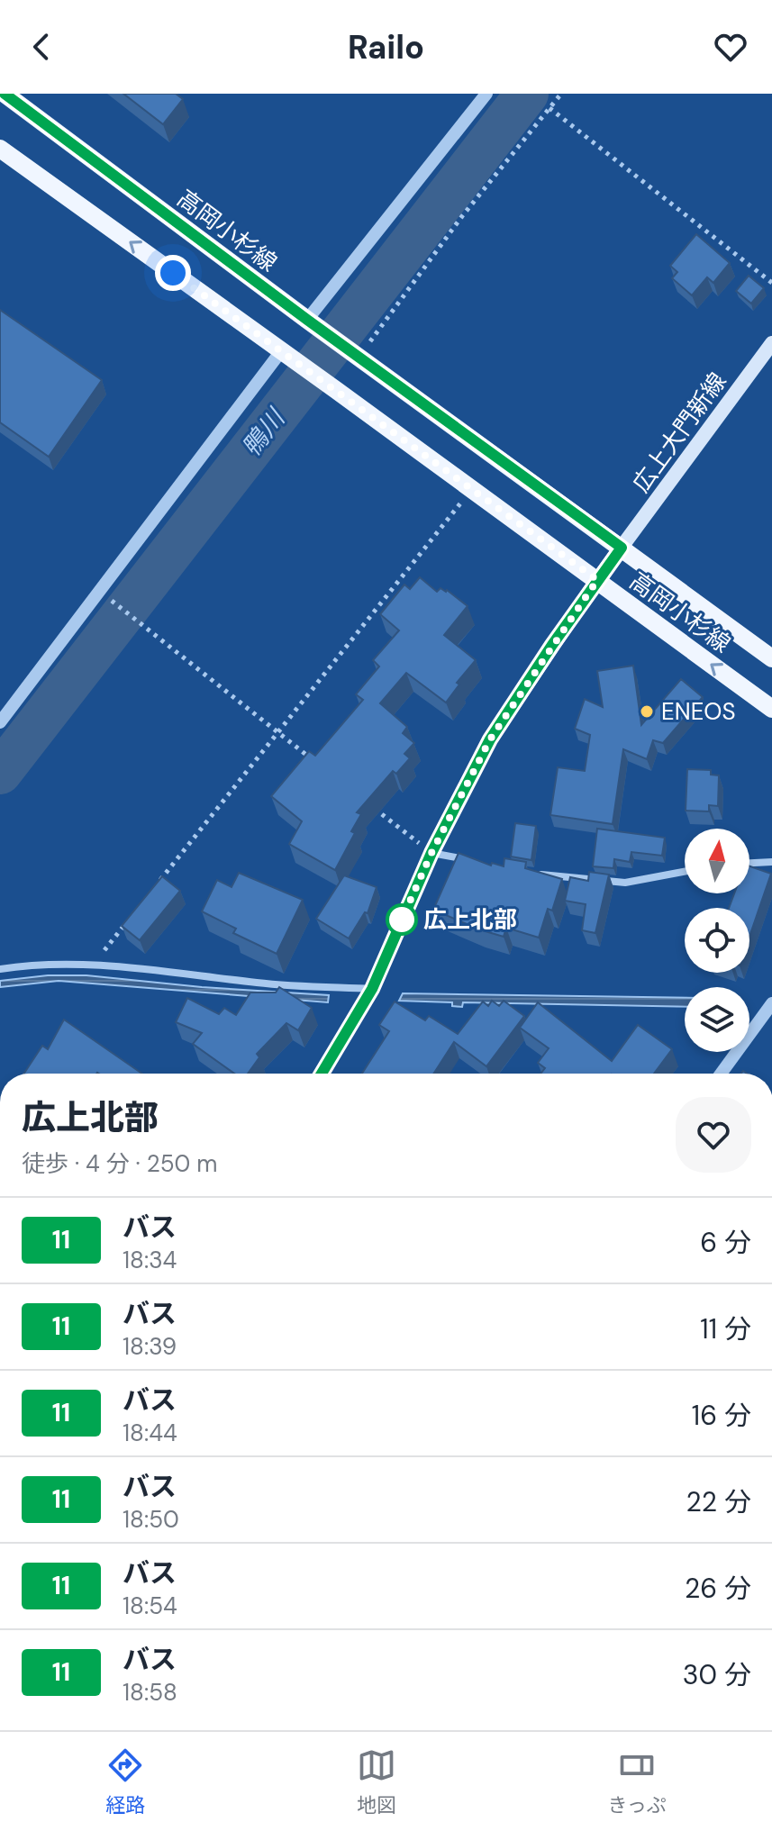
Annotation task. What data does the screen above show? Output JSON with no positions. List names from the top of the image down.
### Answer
{
  "streets": {
    "main road": ["高岡小杉線", "広上大門新線"]
  },
  "crossings": [
    ["高岡小杉線", "広上大門新線"]
  ],
  "water": ["鴨川"],
  "places": ["ENEOS", "広上北部"],
  "lines": ["bus line 11"],
  "north": "top",
  "page": {
    "header": "Railo",
    "heading": ["広上北部", "徒歩 · 4 分 · 250 m"],
    "list": [
      {
        "mark": "11",
        "name": "バス",
        "note": "18:34",
        "value": "6 分"
      },
      {
        "mark": "11",
        "name": "バス",
        "note": "18:39",
        "value": "11 分"
      },
      {
        "mark": "11",
        "name": "バス",
        "note": "18:44",
        "value": "16 分"
      },
      {
        "mark": "11",
        "name": "バス",
        "note": "18:50",
        "value": "22 分"
      },
      {
        "mark": "11",
        "name": "バス",
        "note": "18:54",
        "value": "26 分"
      },
      {
        "mark": "11",
        "name": "バス",
        "note": "18:58",
        "value": "30 分"
      }
    ],
    "tabs": ["経路", "地図", "きっぷ"]
  }
}
